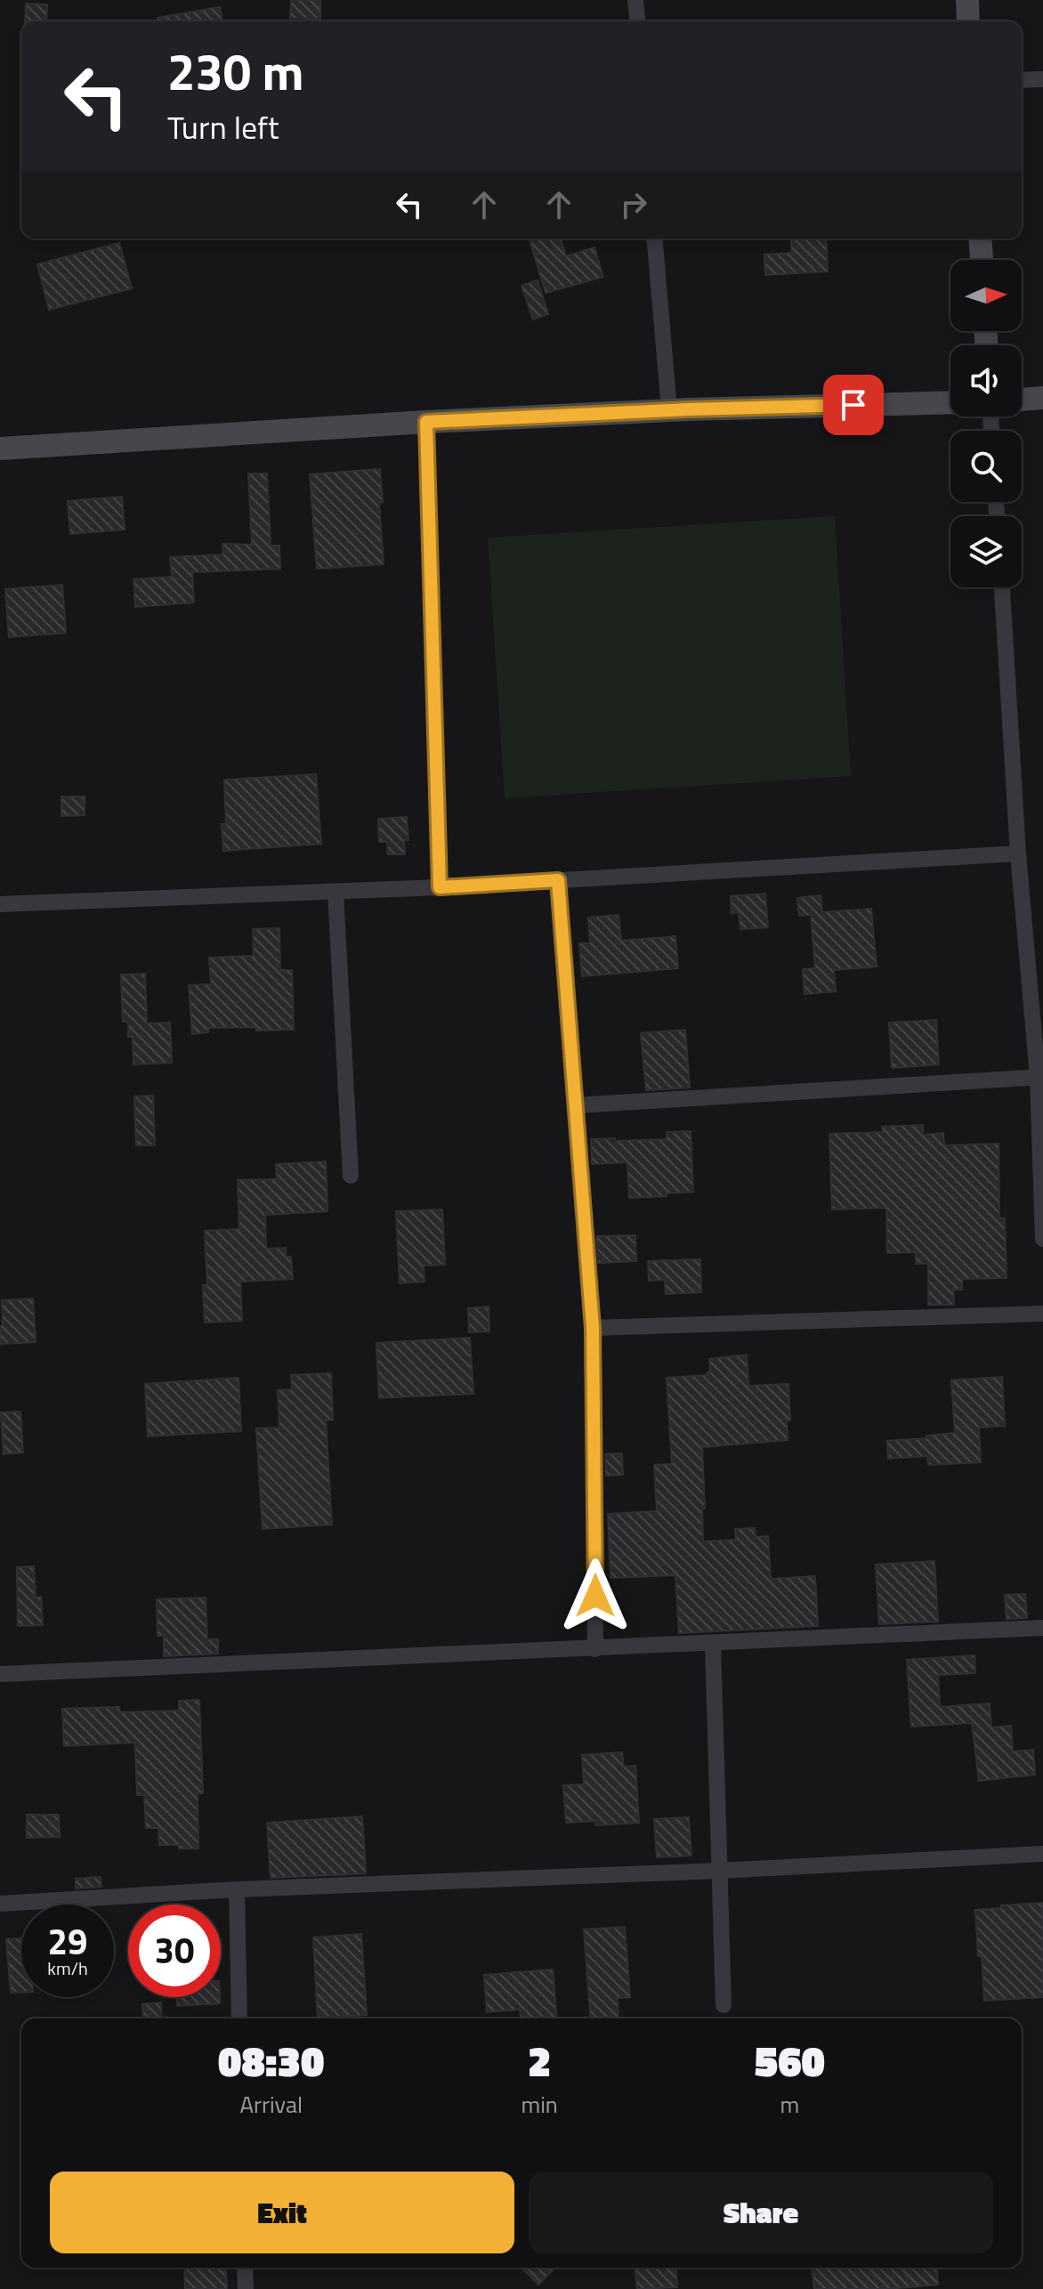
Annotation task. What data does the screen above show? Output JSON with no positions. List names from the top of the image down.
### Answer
{
  "north": "right",
  "page": {
    "turn": ["230 m", "Turn left"],
    "speed": "29 km/h",
    "limit": "30",
    "eta": [
      "08:30",
      "Arrival",
      "2",
      "min",
      "560",
      "m"
    ],
    "buttons": ["Exit", "Share"]
  }
}
